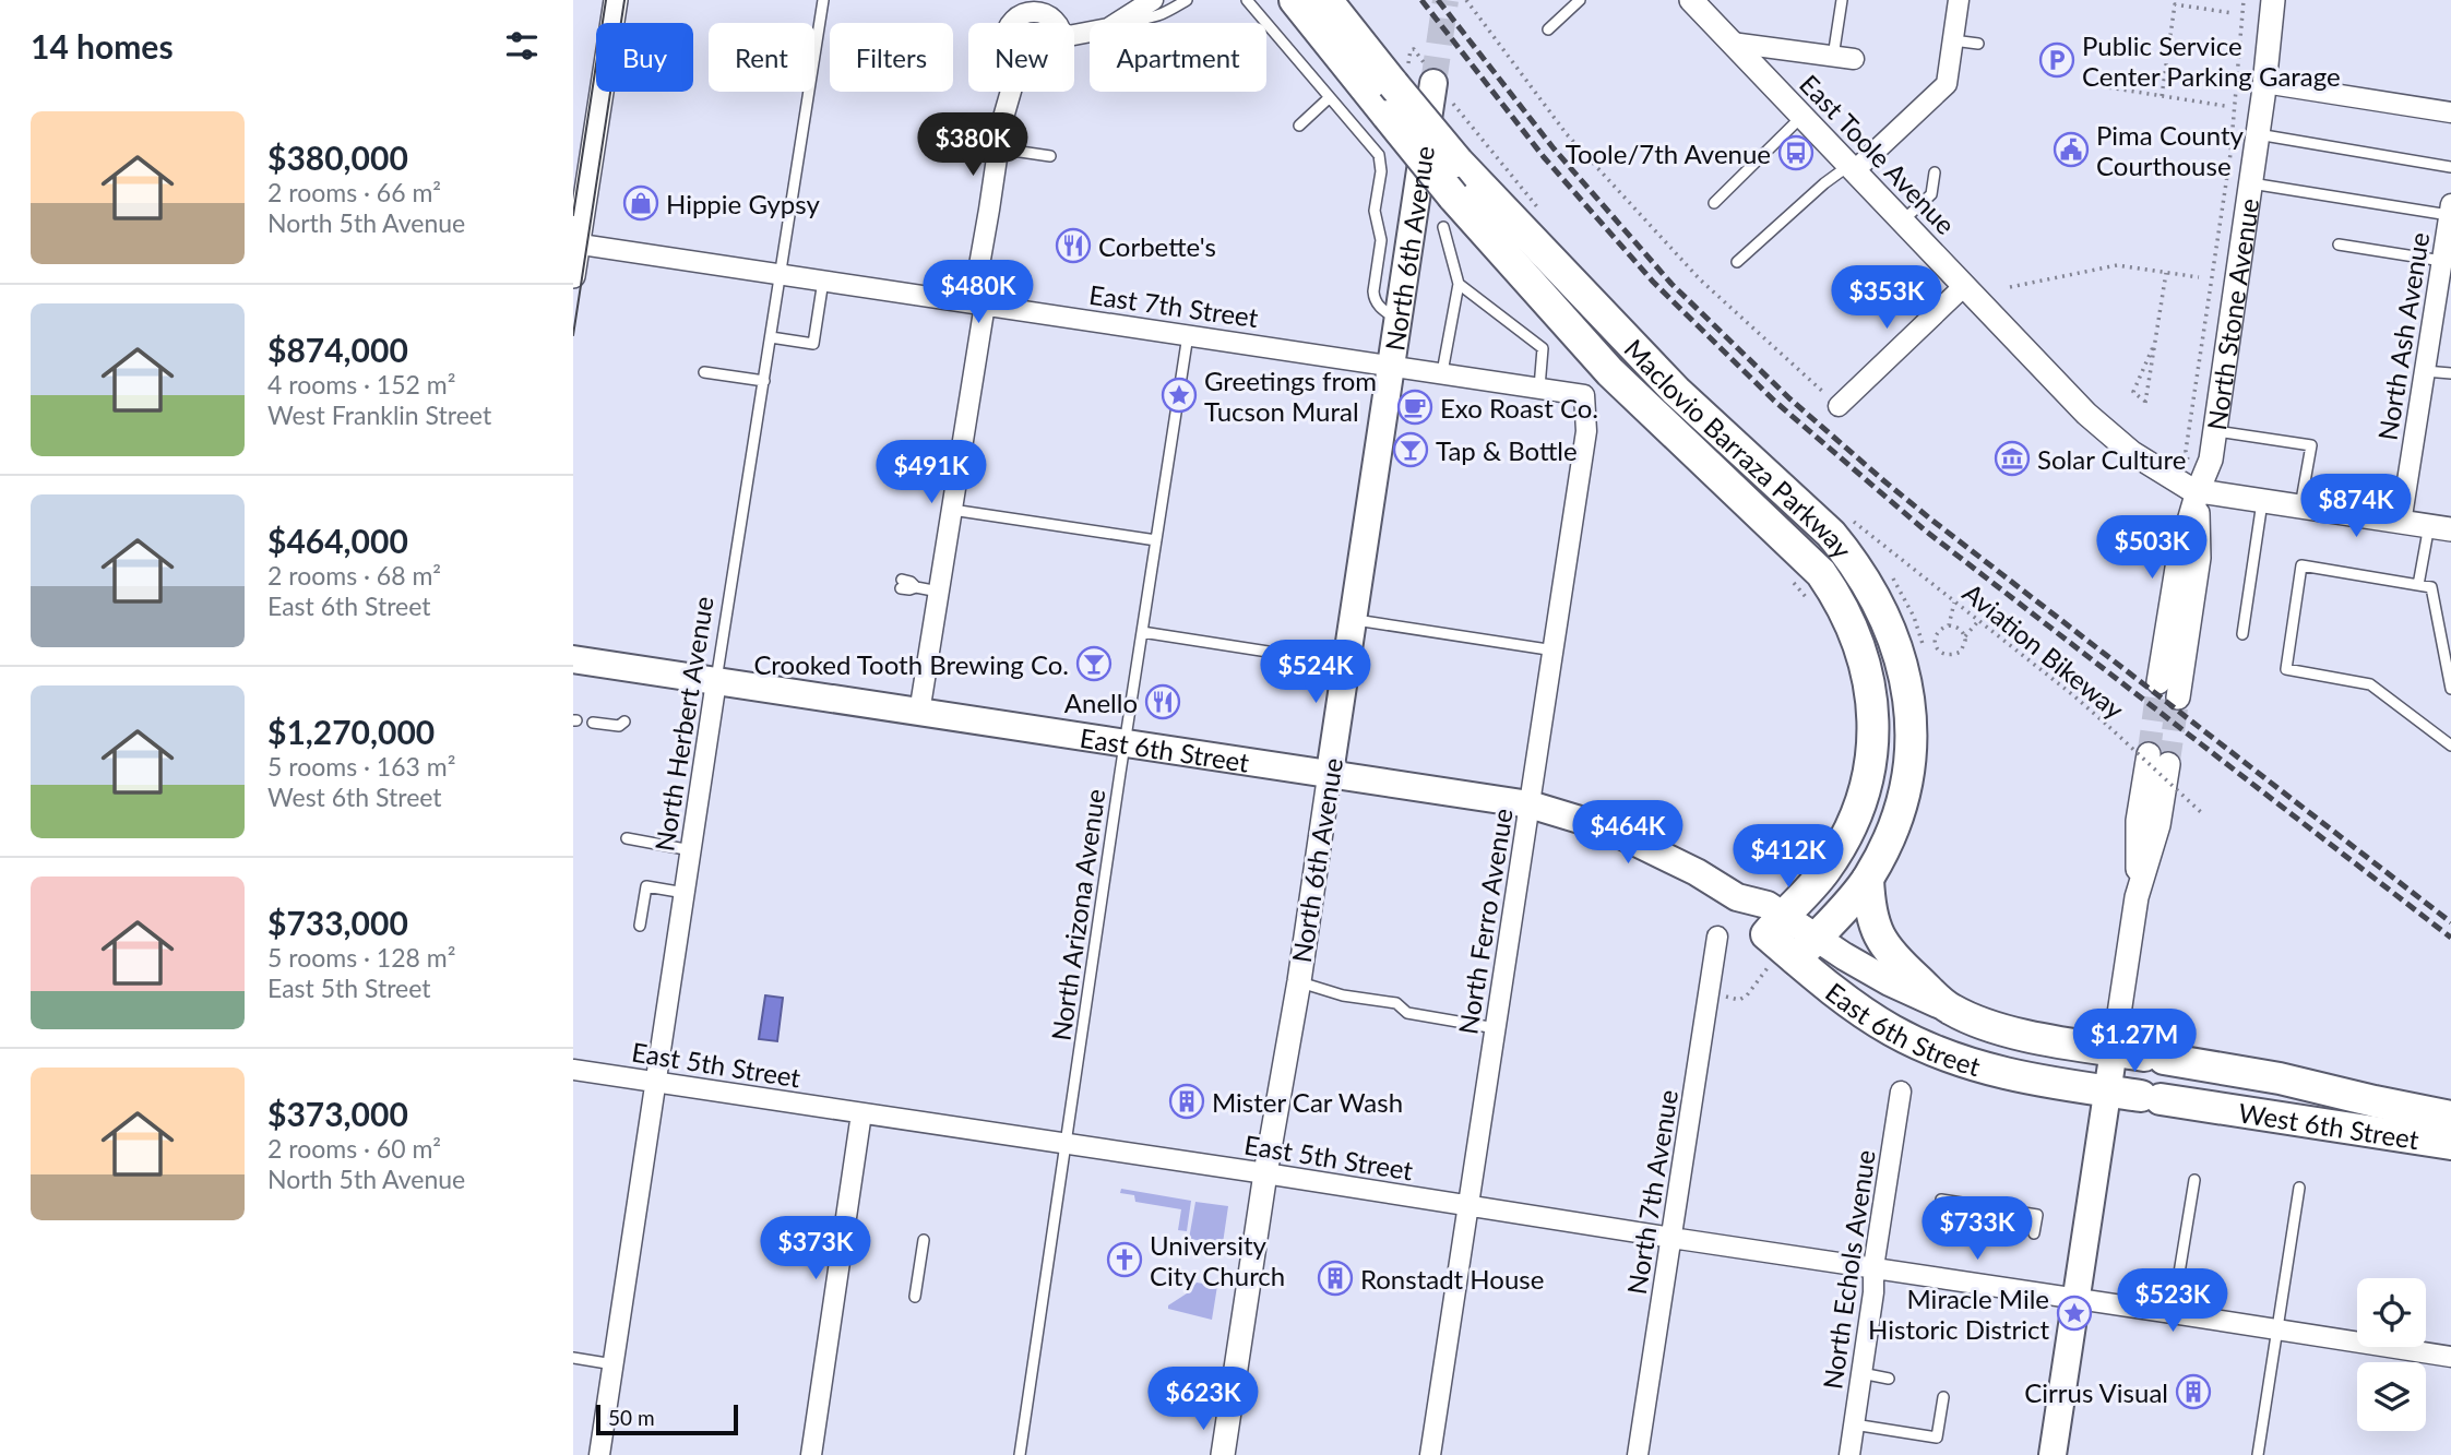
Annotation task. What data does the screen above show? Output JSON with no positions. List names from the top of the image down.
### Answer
{
  "streets": {
    "main road": [
      "North 6th Avenue",
      "Maclovio Barraza Parkway",
      "East 6th Street",
      "West 6th Street"
    ],
    "street": [
      "East Toole Avenue",
      "East 7th Street",
      "North Stone Avenue",
      "North Ash Avenue",
      "North Herbert Avenue",
      "North Ferro Avenue",
      "East 5th Street",
      "North 7th Avenue",
      "North Echols Avenue"
    ],
    "lane": ["North Arizona Avenue"],
    "path": ["Aviation Bikeway"]
  },
  "crossings": [
    ["East Toole Avenue", "North Stone Avenue"],
    ["North 6th Avenue", "East 7th Street"],
    ["North 6th Avenue", "East 6th Street"],
    ["North 6th Avenue", "East 5th Street"],
    ["East 7th Street", "North Herbert Avenue"],
    ["East 7th Street", "North Arizona Avenue"],
    ["East 7th Street", "North Ferro Avenue"],
    ["Maclovio Barraza Parkway", "East 6th Street"],
    ["North Herbert Avenue", "East 6th Street"],
    ["North Herbert Avenue", "East 5th Street"],
    ["East 6th Street", "North Arizona Avenue"],
    ["East 6th Street", "North Ferro Avenue"],
    ["East 6th Street", "West 6th Street"],
    ["North Arizona Avenue", "East 5th Street"],
    ["North Ferro Avenue", "East 5th Street"],
    ["East 5th Street", "North 7th Avenue"],
    ["East 5th Street", "North Echols Avenue"]
  ],
  "places": {
    "parking": ["Public Service Center Parking Garage"],
    "public building": ["Pima County Courthouse"],
    "bus stop": ["Toole/7th Avenue"],
    "shop": ["Hippie Gypsy"],
    "restaurant": ["Corbette's", "Anello"],
    "place": ["Greetings from Tucson Mural", "Miracle Mile Historic District"],
    "cafe": ["Exo Roast Co."],
    "bar": ["Tap & Bottle", "Crooked Tooth Brewing Co."],
    "museum": ["Solar Culture"],
    "building": ["Mister Car Wash", "Ronstadt House", "Cirrus Visual"],
    "church": ["University City Church"]
  },
  "scale_bar": "50 m",
  "page": {
    "heading": "14 homes",
    "chip": [
      "Buy",
      "Rent",
      "Filters",
      "New",
      "Apartment"
    ],
    "list": [
      {
        "name": "$380,000",
        "note": "2 rooms · 66 m² · North 5th Avenue"
      },
      {
        "name": "$874,000",
        "note": "4 rooms · 152 m² · West Franklin Street"
      },
      {
        "name": "$464,000",
        "note": "2 rooms · 68 m² · East 6th Street"
      },
      {
        "name": "$1,270,000",
        "note": "5 rooms · 163 m² · West 6th Street"
      },
      {
        "name": "$733,000",
        "note": "5 rooms · 128 m² · East 5th Street"
      },
      {
        "name": "$373,000",
        "note": "2 rooms · 60 m² · North 5th Avenue"
      }
    ],
    "price": [
      "$380K",
      "$480K",
      "$353K",
      "$491K",
      "$874K",
      "$503K",
      "$524K",
      "$464K",
      "$412K",
      "$1.27M",
      "$733K",
      "$373K",
      "$523K",
      "$623K"
    ],
    "scale": "50 m"
  }
}
